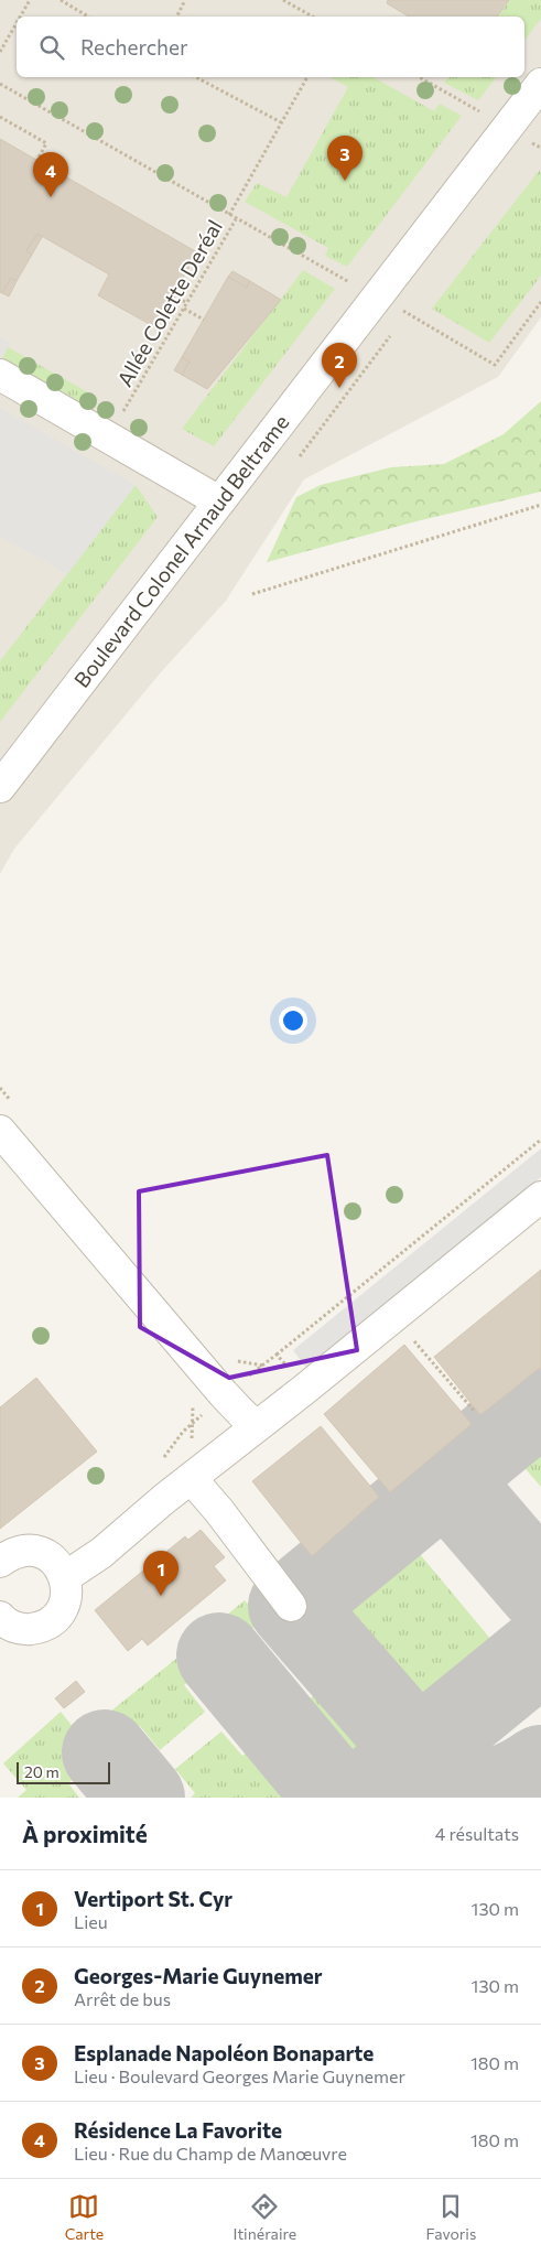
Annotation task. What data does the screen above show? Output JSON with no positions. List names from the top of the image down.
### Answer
{
  "streets": {
    "street": ["Boulevard Colonel Arnaud Beltrame"],
    "path": ["Allée Colette Deréal"]
  },
  "scale_bar": "20 m",
  "page": {
    "search": "Rechercher",
    "pins": [
      "3",
      "4",
      "2",
      "1"
    ],
    "scale": "20 m",
    "heading": ["À proximité", "4 résultats"],
    "list": [
      {
        "mark": "1",
        "name": "Vertiport St. Cyr",
        "note": "Lieu",
        "value": "130 m"
      },
      {
        "mark": "2",
        "name": "Georges-Marie Guynemer",
        "note": "Arrêt de bus",
        "value": "130 m"
      },
      {
        "mark": "3",
        "name": "Esplanade Napoléon Bonaparte",
        "note": "Lieu · Boulevard Georges Marie Guynemer",
        "value": "180 m"
      },
      {
        "mark": "4",
        "name": "Résidence La Favorite",
        "note": "Lieu · Rue du Champ de Manœuvre",
        "value": "180 m"
      }
    ],
    "nav": ["Carte", "Itinéraire", "Favoris"]
  }
}
